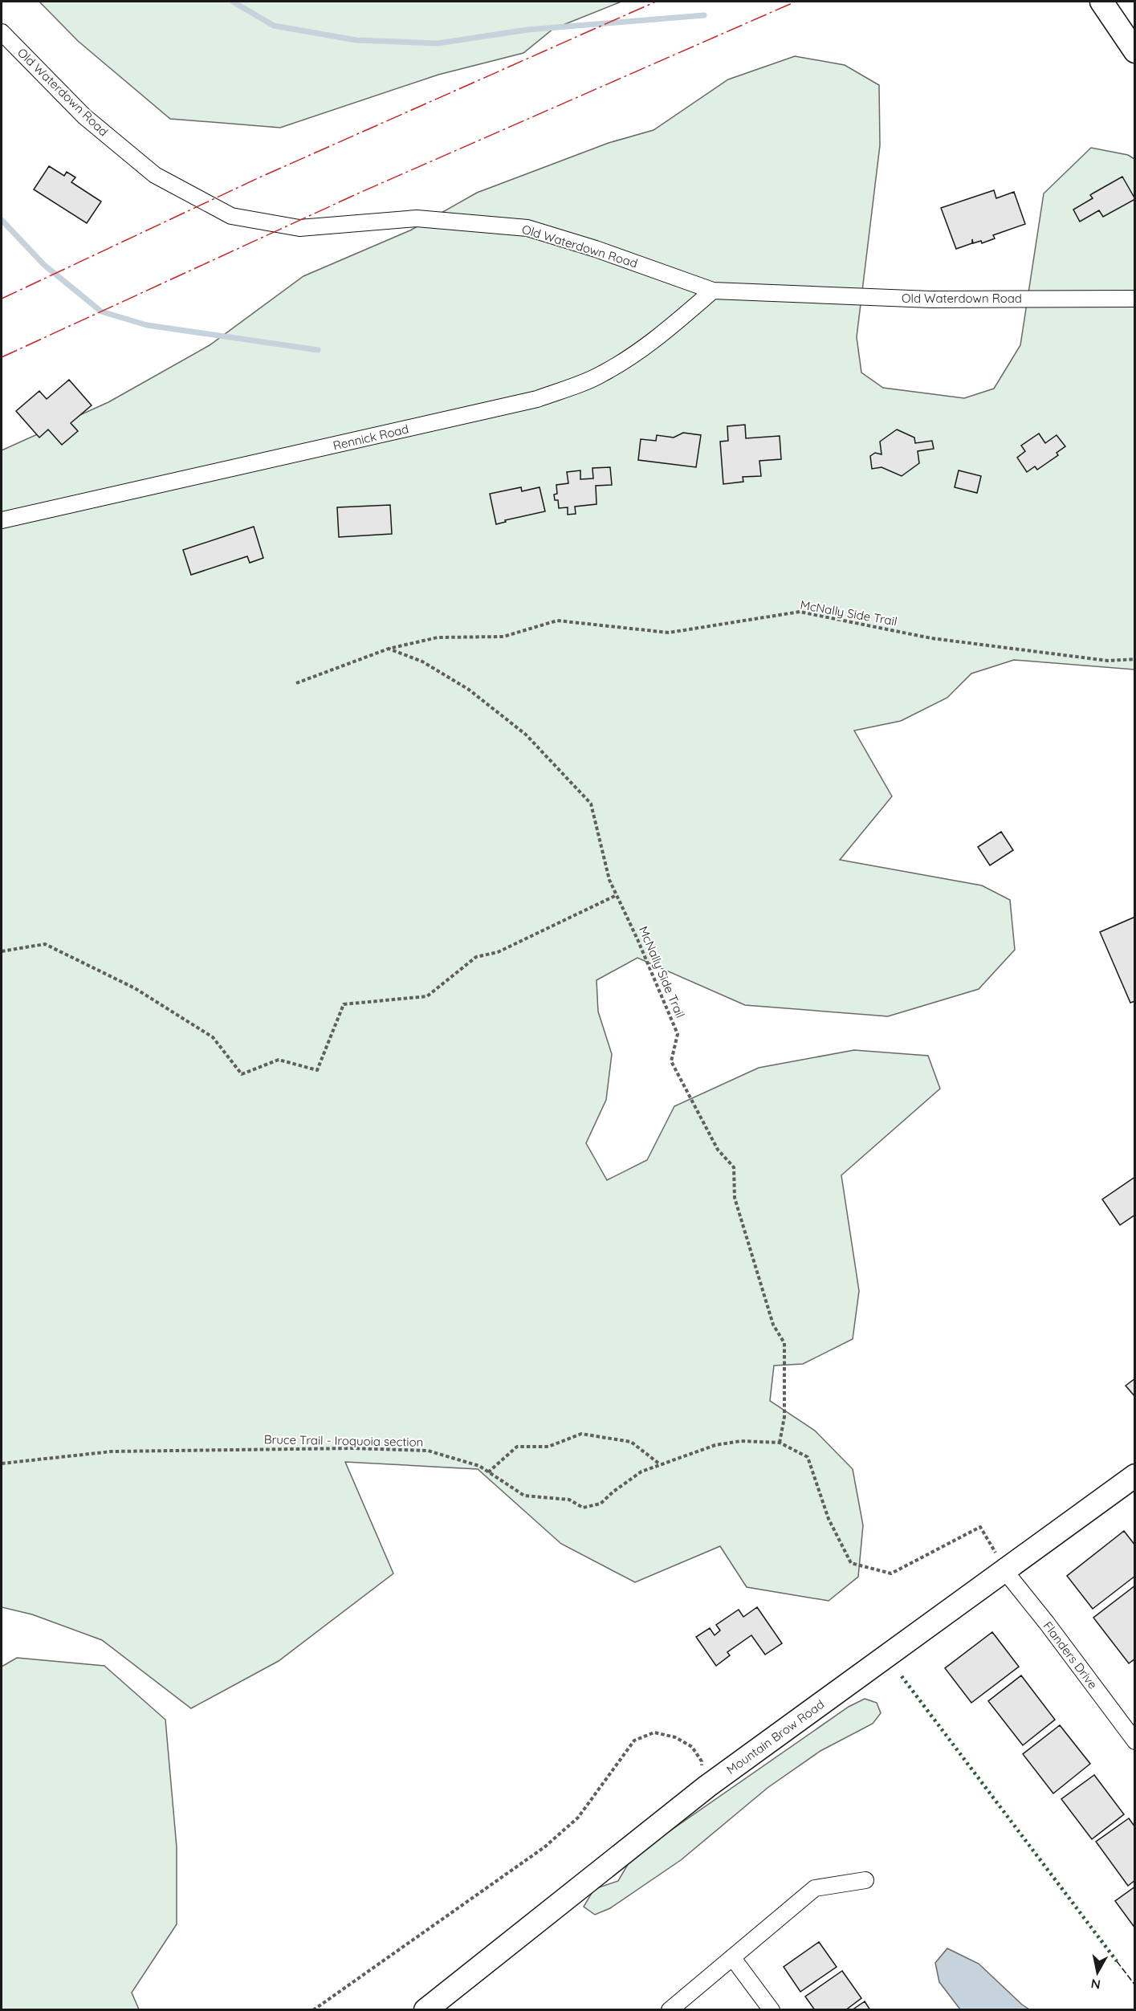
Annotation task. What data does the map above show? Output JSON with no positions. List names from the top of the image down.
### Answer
{
  "streets": {
    "street": [
      "Old Waterdown Road",
      "Rennick Road",
      "Flanders Drive",
      "Mountain Brow Road"
    ],
    "path": ["McNally Side Trail", "Bruce Trail - Iroquoia section"]
  },
  "crossings": [
    ["Old Waterdown Road", "Rennick Road"],
    ["McNally Side Trail", "Bruce Trail - Iroquoia section"],
    ["Flanders Drive", "Mountain Brow Road"]
  ],
  "north": "bottom"
}
